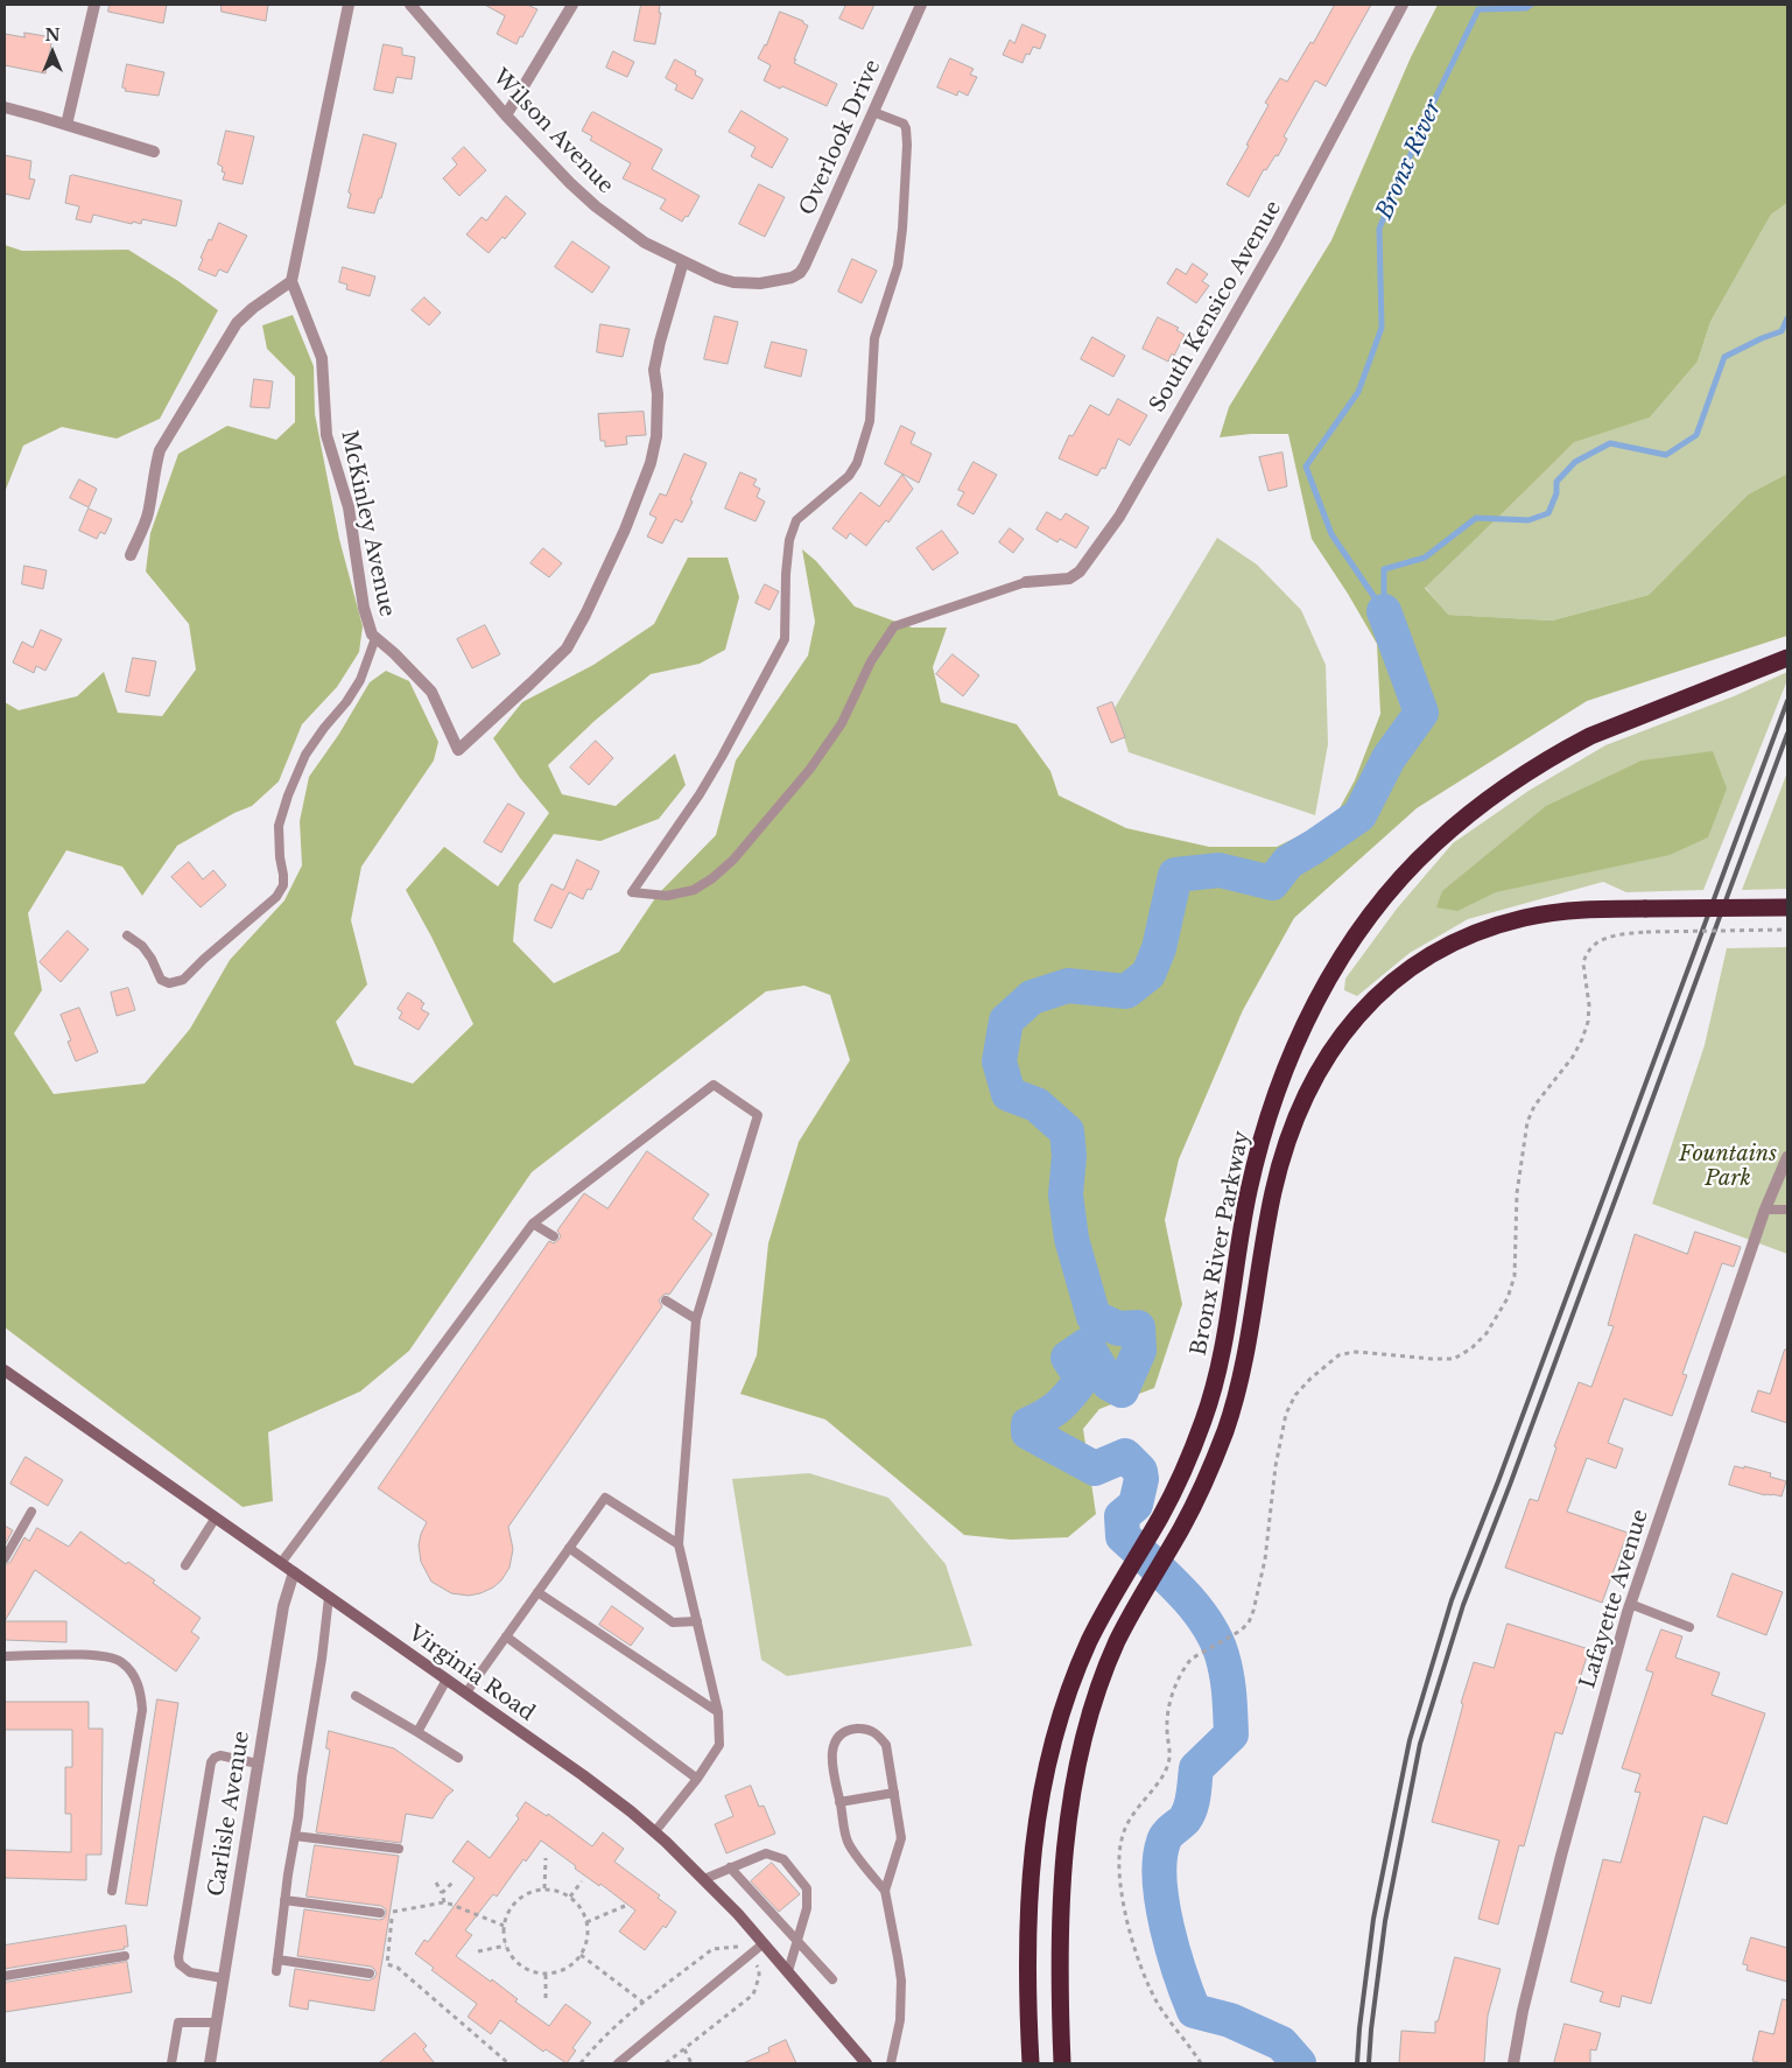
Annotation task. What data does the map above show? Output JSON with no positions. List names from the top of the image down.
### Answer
{
  "streets": {
    "highway": ["Bronx River Parkway"],
    "street": [
      "Wilson Avenue",
      "Overlook Drive",
      "South Kensico Avenue",
      "McKinley Avenue",
      "Lafayette Avenue",
      "Virginia Road",
      "Carlisle Avenue"
    ]
  },
  "crossings": [
    ["Wilson Avenue", "Overlook Drive"],
    ["Wilson Avenue", "McKinley Avenue"],
    ["Virginia Road", "Carlisle Avenue"]
  ],
  "water": ["Bronx River"],
  "parks": ["Fountains Park"],
  "north": "top"
}
